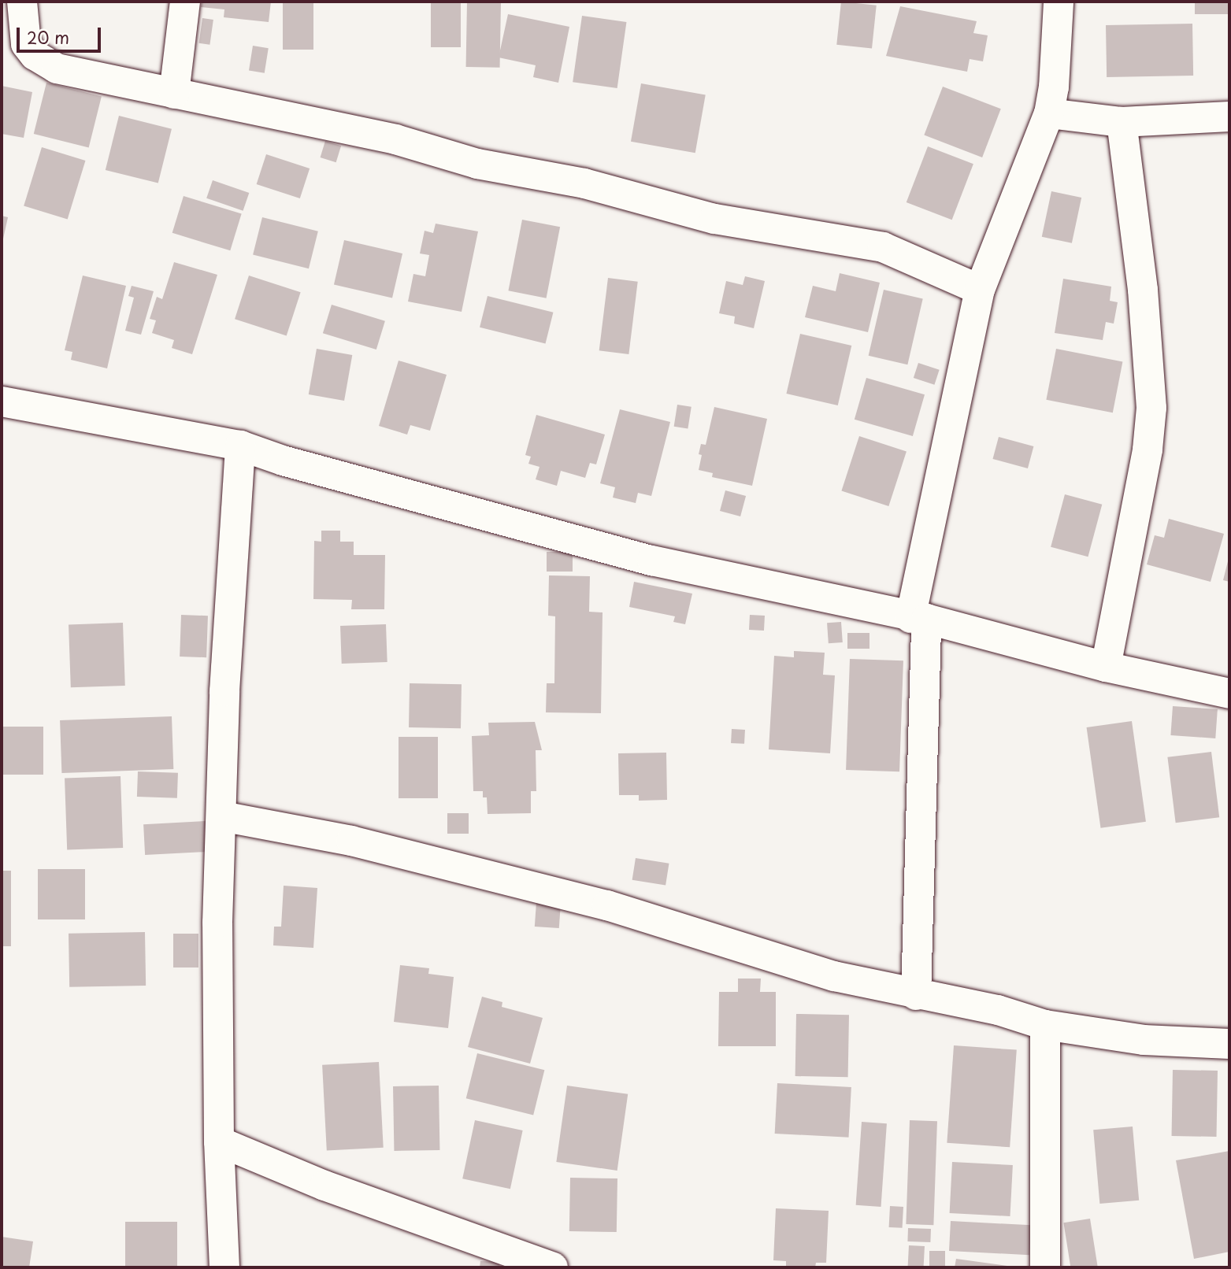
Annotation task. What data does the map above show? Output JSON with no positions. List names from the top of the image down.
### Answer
{
  "scale_bar": "20 m"
}
